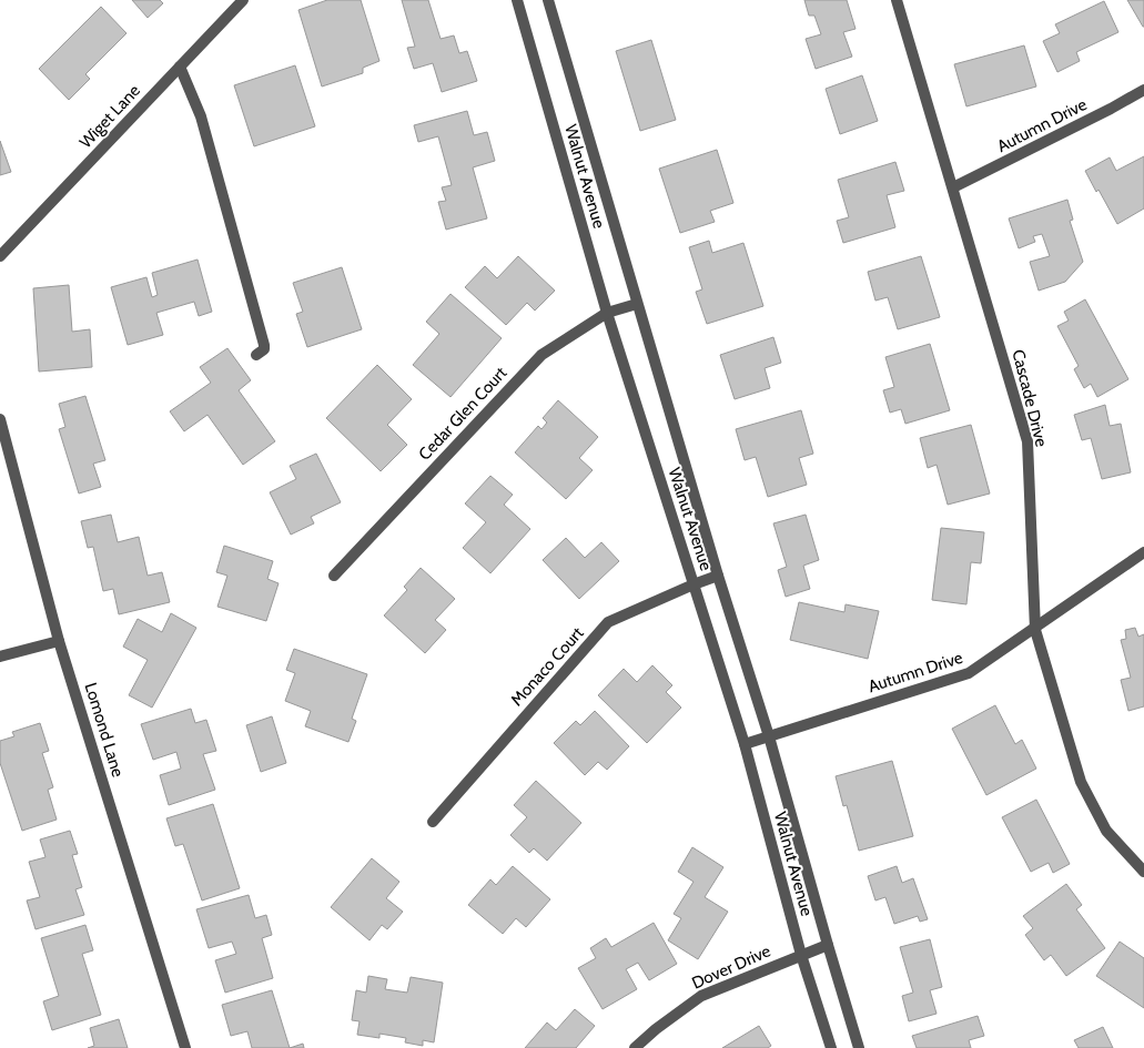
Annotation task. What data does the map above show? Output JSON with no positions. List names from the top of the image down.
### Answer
{
  "streets": {
    "street": [
      "Wiget Lane",
      "Autumn Drive",
      "Walnut Avenue",
      "Cascade Drive",
      "Cedar Glen Court",
      "Monaco Court",
      "Lomond Lane",
      "Dover Drive"
    ]
  },
  "crossings": [
    ["Autumn Drive", "Walnut Avenue"],
    ["Autumn Drive", "Cascade Drive"],
    ["Walnut Avenue", "Cedar Glen Court"],
    ["Walnut Avenue", "Monaco Court"],
    ["Walnut Avenue", "Dover Drive"]
  ]
}
